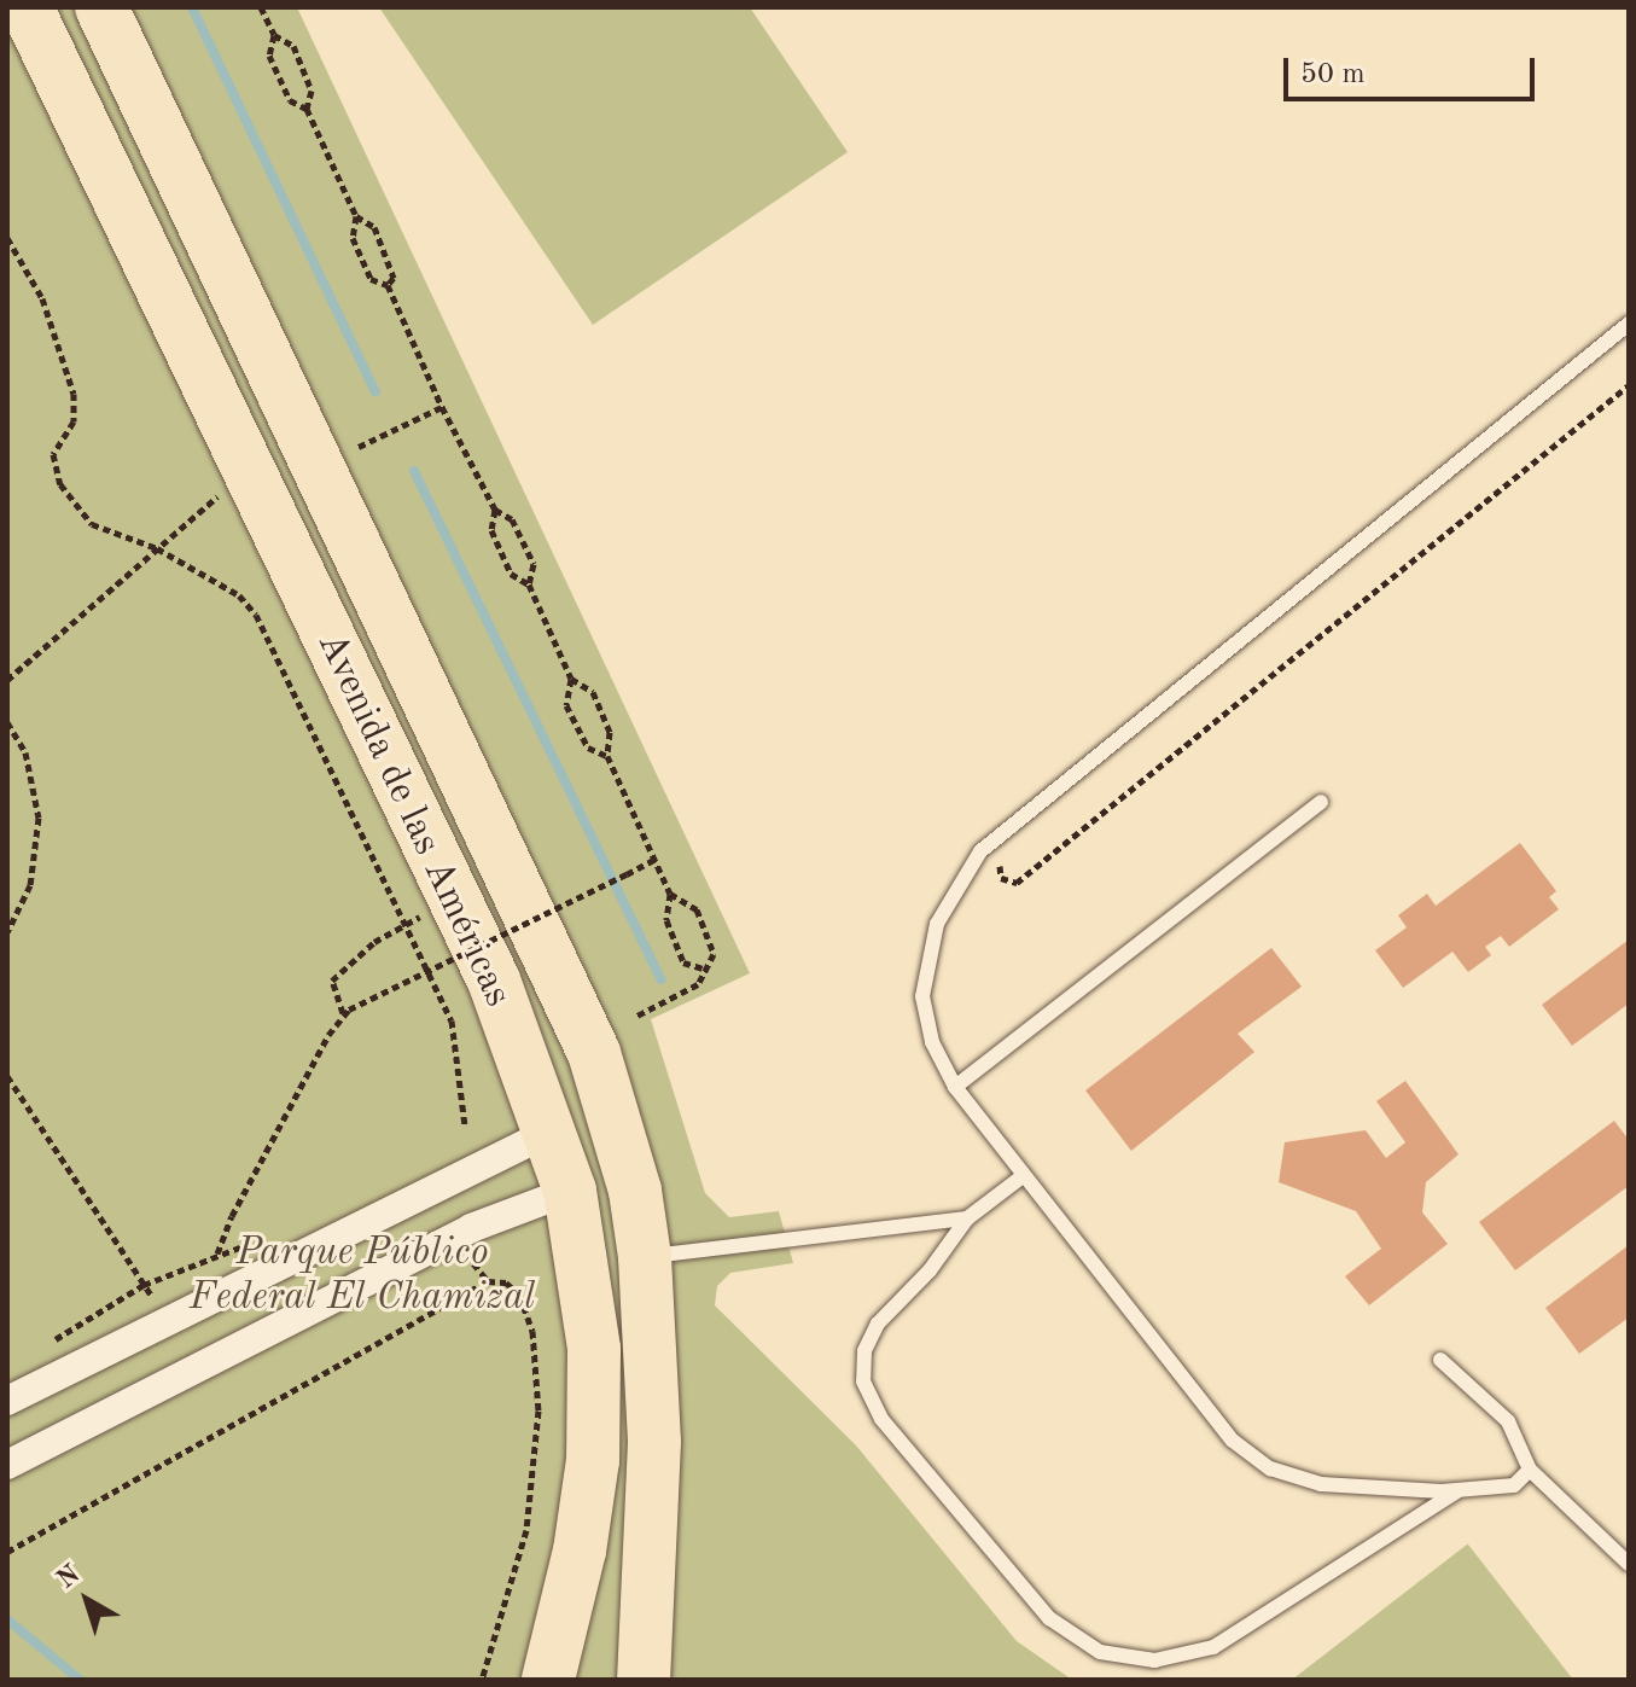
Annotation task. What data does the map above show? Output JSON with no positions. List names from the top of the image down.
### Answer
{
  "streets": {
    "highway": ["Avenida de las Américas"]
  },
  "parks": ["Parque Público Federal El Chamizal"],
  "scale_bar": "50 m",
  "north": "top left"
}
